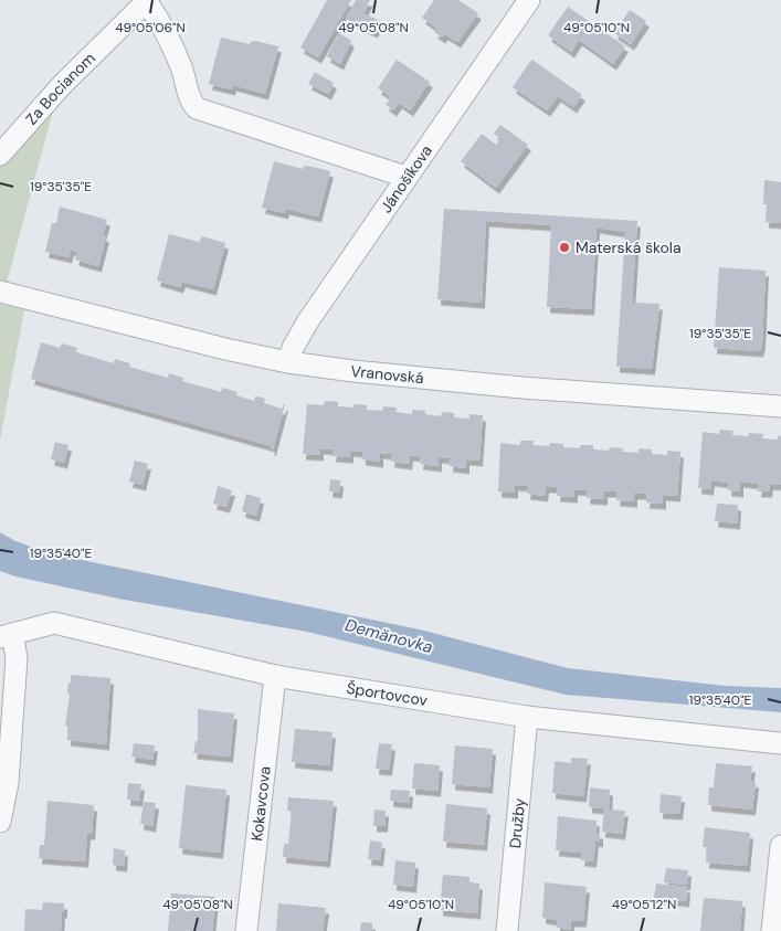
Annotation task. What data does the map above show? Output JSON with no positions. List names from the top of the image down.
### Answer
{
  "streets": {
    "street": [
      "Za Bocianom",
      "Jánošíkova",
      "Vranovská",
      "Športovcov",
      "Kokavcova",
      "Družby"
    ]
  },
  "crossings": [
    ["Jánošíkova", "Vranovská"],
    ["Športovcov", "Kokavcova"],
    ["Športovcov", "Družby"]
  ],
  "water": ["Demänovka"],
  "places": ["Materská škola"],
  "coordinates": [
    "49°05'06\"N",
    "49°05'08\"N",
    "49°05'10\"N",
    "19°35'35\"E",
    "19°35'40\"E",
    "49°05'12\"N"
  ]
}
